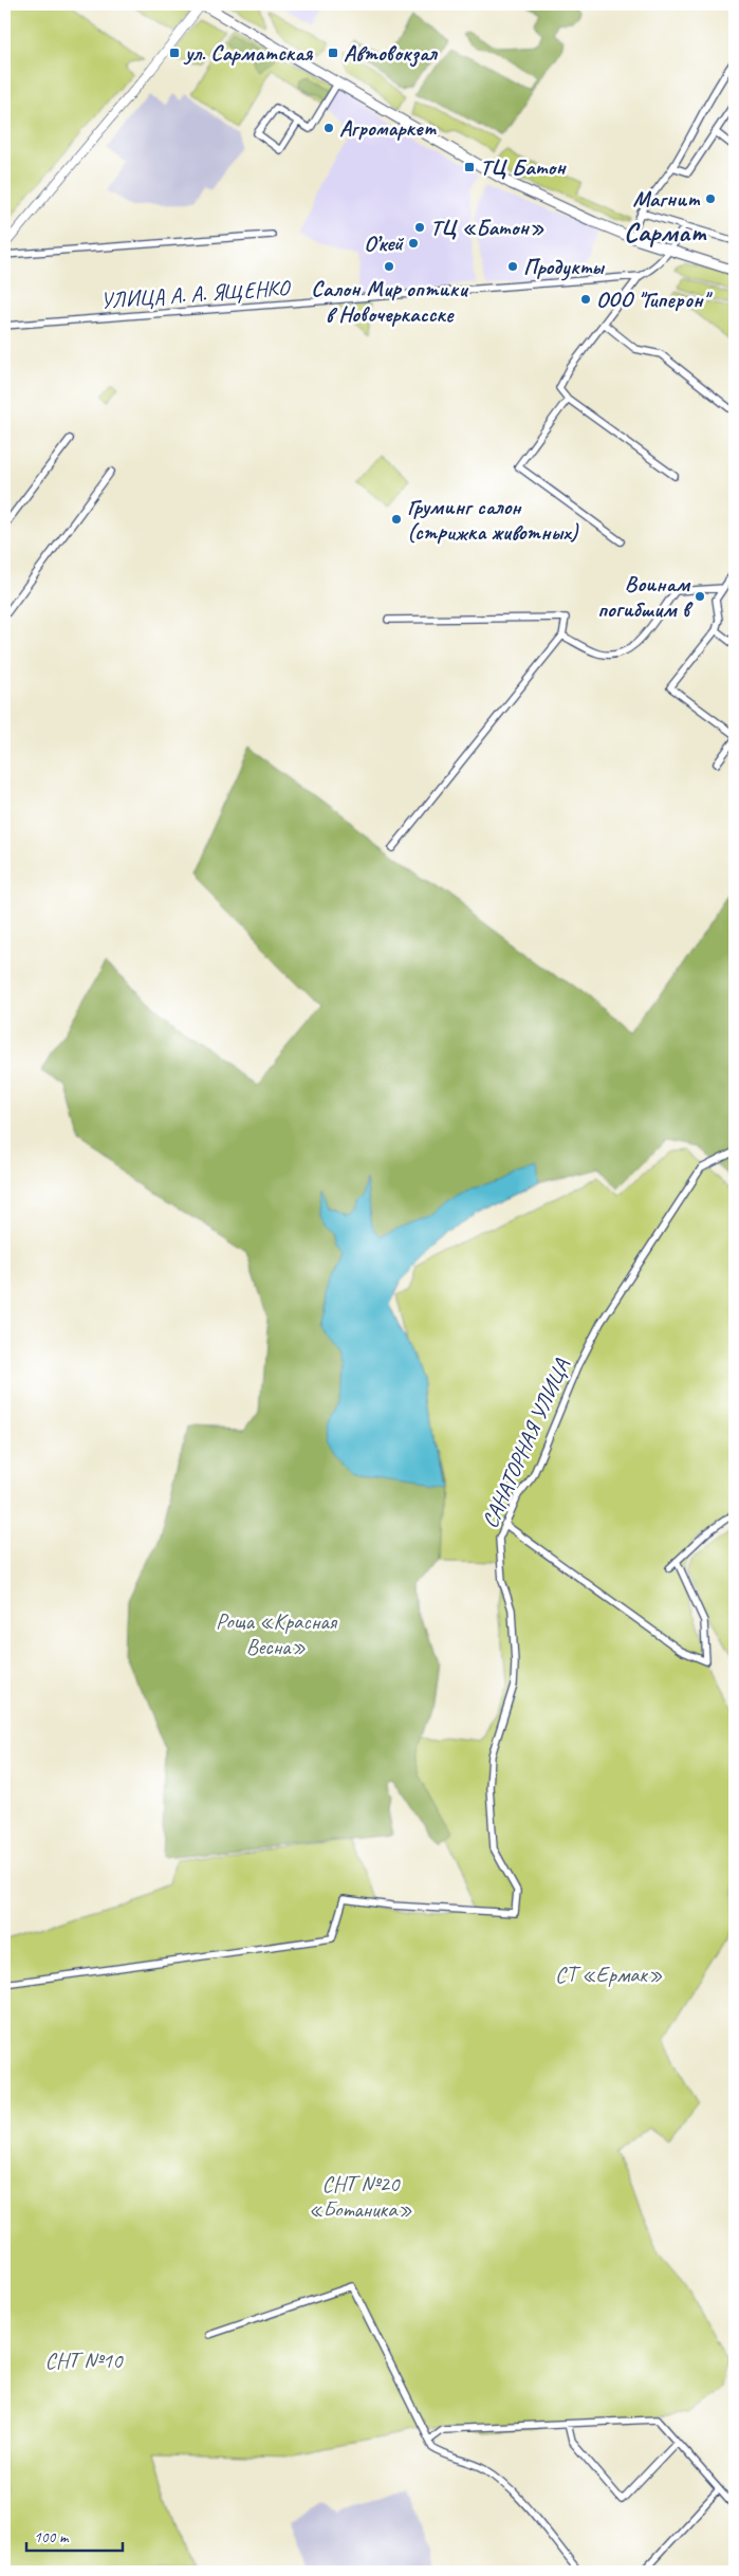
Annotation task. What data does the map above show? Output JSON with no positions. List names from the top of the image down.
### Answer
{
  "streets": {
    "street": ["УЛИЦА А. А. ЯЩЕНКО", "САНАТОРНАЯ УЛИЦА"]
  },
  "districts": ["Сармат"],
  "parks": [
    "Роща «Красная Весна»",
    "СТ «Ермак»",
    "СНТ №20 «Ботаника»",
    "СНТ №10"
  ],
  "places": {
    "transit": ["ул. Сарматская", "Автовокзал", "ТЦ Батон"],
    "other": [
      "Агромаркет",
      "Магнит",
      "ТЦ «Батон»",
      "О’кей",
      "Салон Мир оптики в Новочеркасске",
      "Продукты",
      "ООО \"Гиперон\"",
      "Груминг салон (стрижка животных)",
      "Воинам погибшим в"
    ]
  },
  "scale_bar": "100 m"
}
